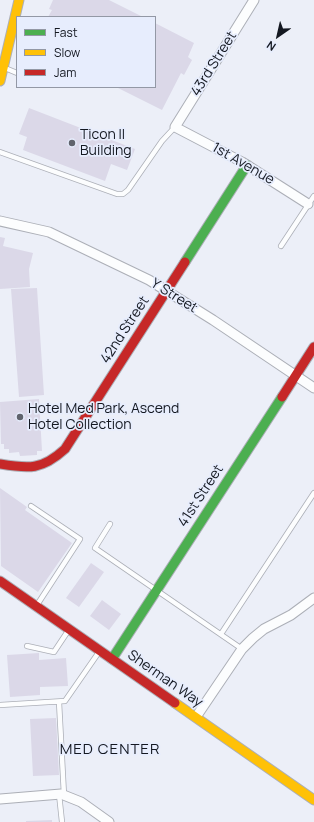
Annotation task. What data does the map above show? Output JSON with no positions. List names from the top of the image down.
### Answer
{
  "streets": {
    "street": [
      "43rd Street",
      "1st Avenue",
      "Y Street",
      "42nd Street",
      "41st Street",
      "Sherman Way"
    ]
  },
  "crossings": [
    ["43rd Street", "1st Avenue"],
    ["1st Avenue", "42nd Street"],
    ["Y Street", "42nd Street"],
    ["Y Street", "41st Street"],
    ["41st Street", "Sherman Way"]
  ],
  "districts": ["MED CENTER"],
  "places": ["Ticon II Building", "Hotel Med Park, Ascend Hotel Collection"],
  "legend": ["Fast", "Slow", "Jam"],
  "north": "bottom left"
}
